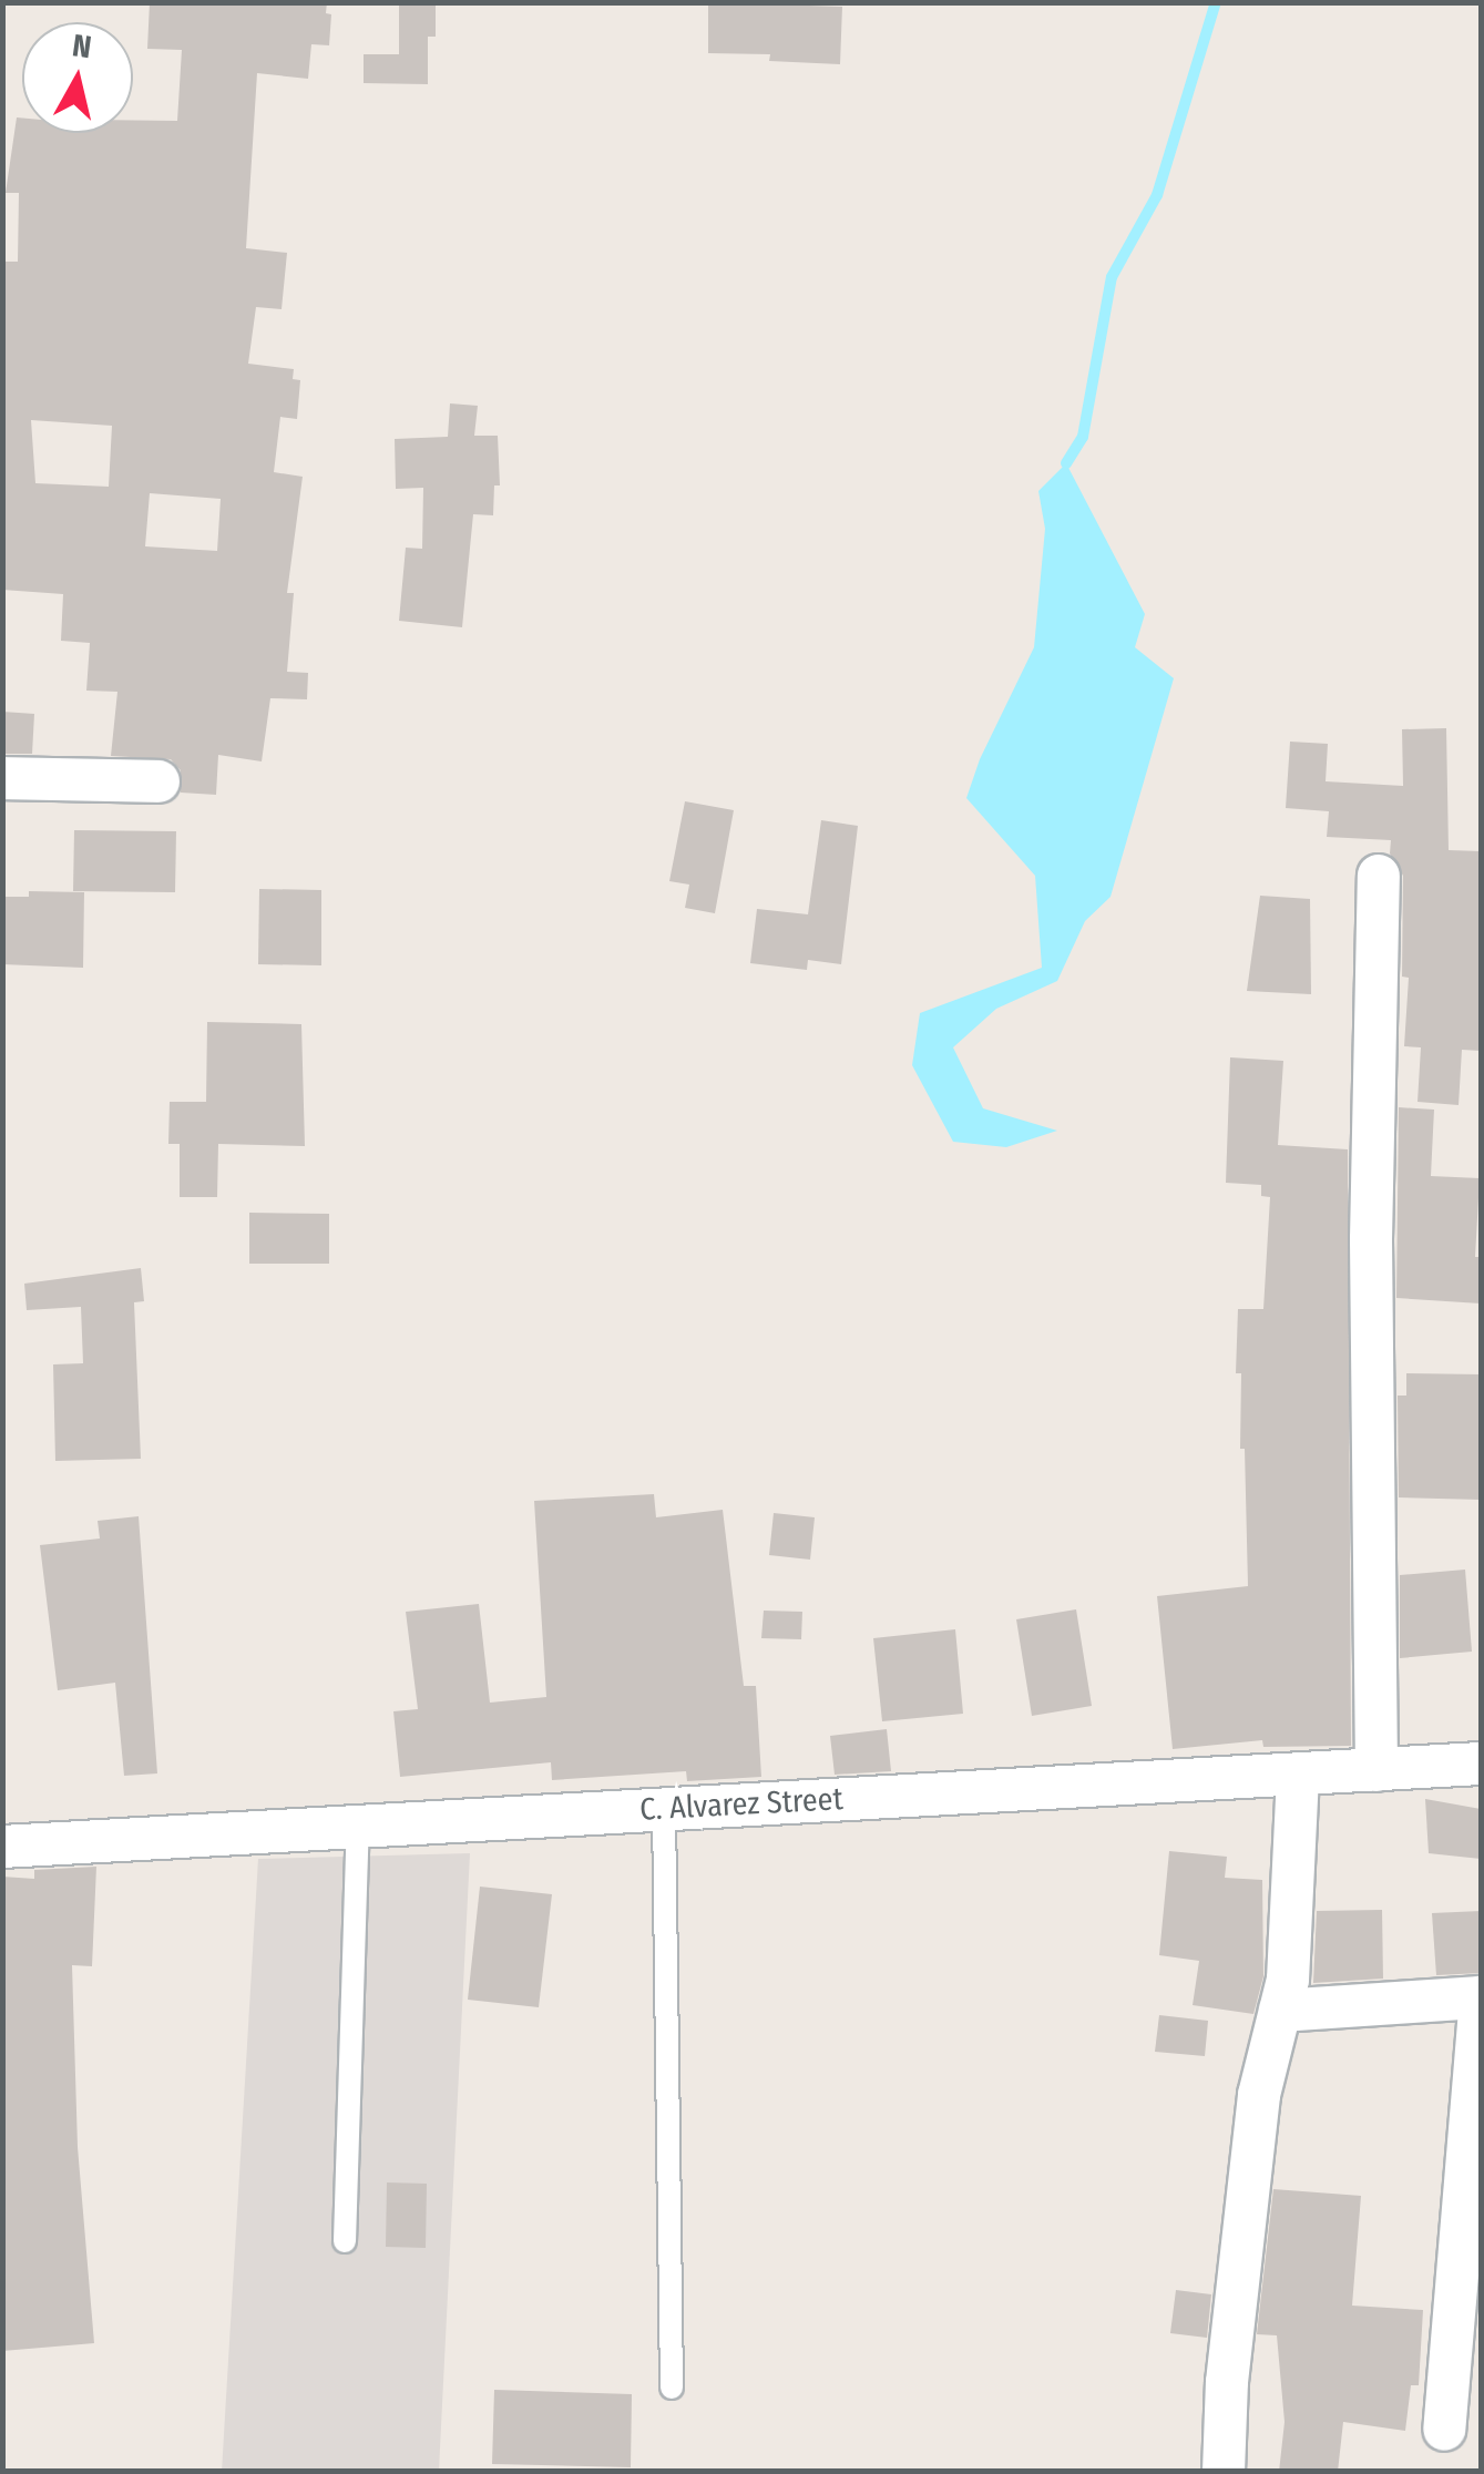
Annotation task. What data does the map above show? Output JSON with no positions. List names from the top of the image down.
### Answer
{
  "streets": {
    "street": ["C. Alvarez Street"]
  },
  "north": "top"
}
